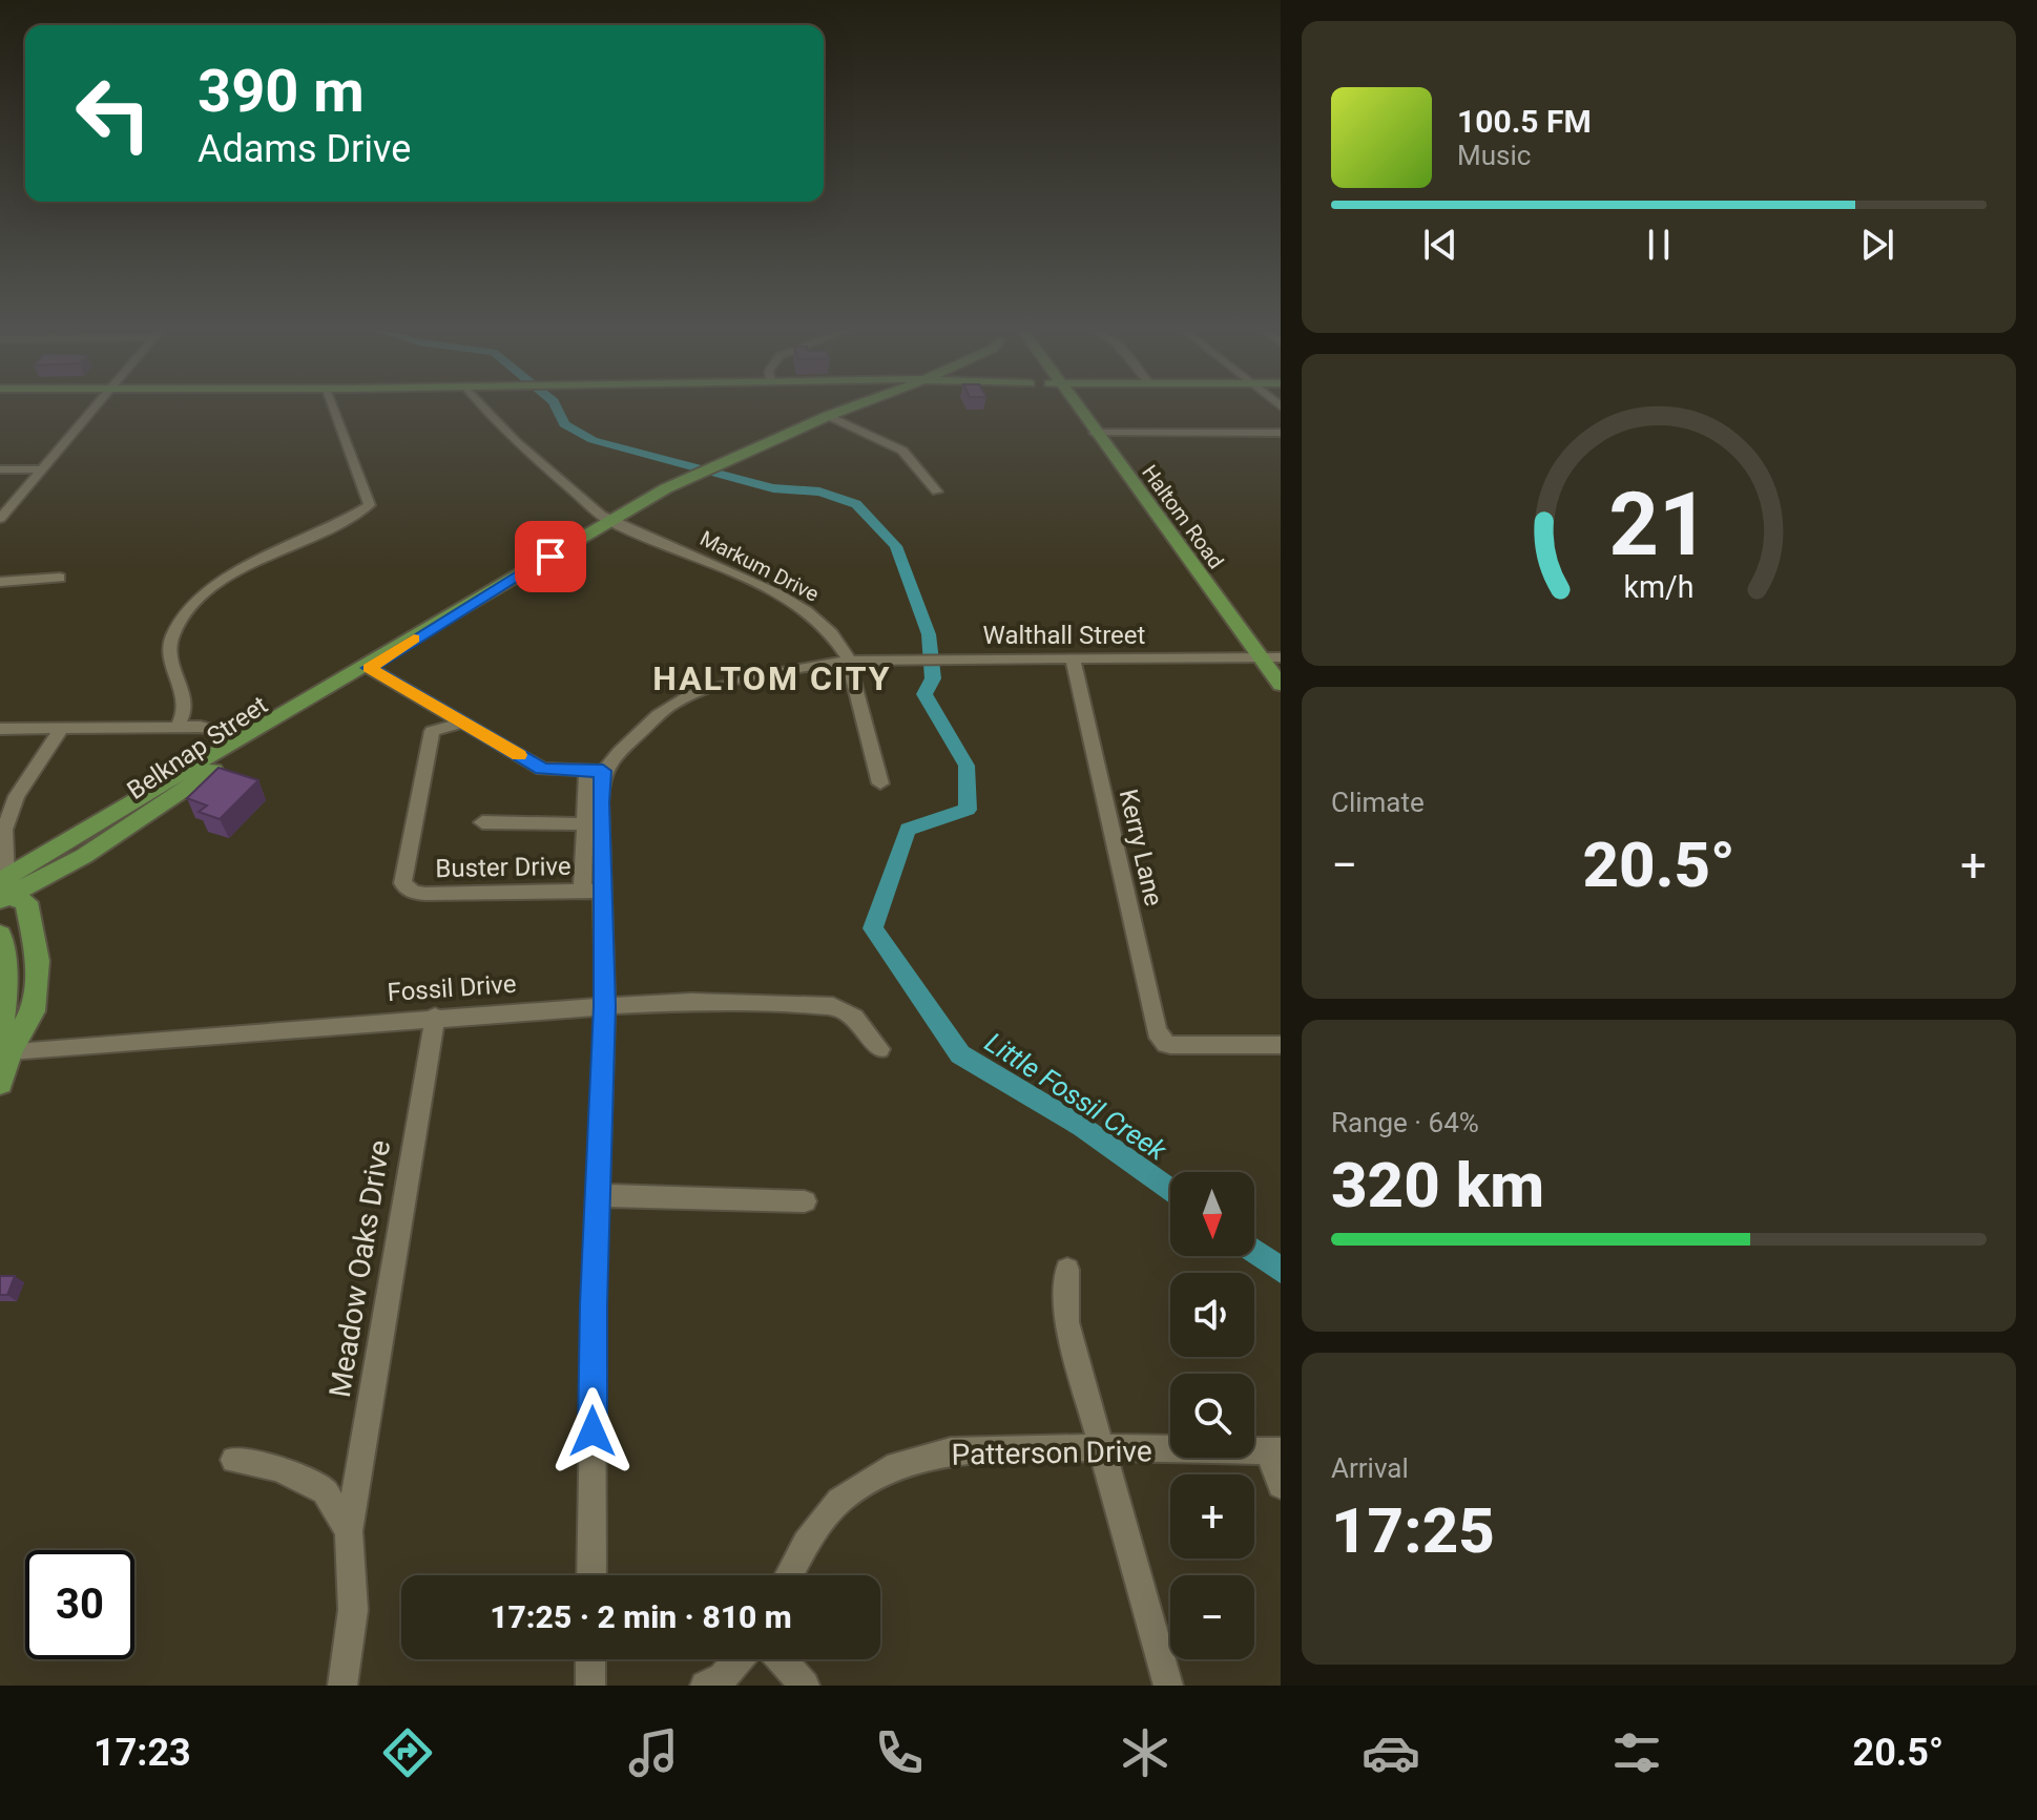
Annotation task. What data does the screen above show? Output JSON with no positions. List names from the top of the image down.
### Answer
{
  "streets": {
    "main road": ["Haltom Road", "Belknap Street"],
    "street": [
      "Markum Drive",
      "Walthall Street",
      "Kerry Lane",
      "Buster Drive",
      "Fossil Drive",
      "Meadow Oaks Drive",
      "Patterson Drive"
    ]
  },
  "crossings": [
    ["Haltom Road", "Walthall Street"],
    ["Markum Drive", "Walthall Street"],
    ["Markum Drive", "Belknap Street"],
    ["Walthall Street", "Kerry Lane"],
    ["Fossil Drive", "Meadow Oaks Drive"]
  ],
  "districts": ["HALTOM CITY"],
  "water": ["Little Fossil Creek"],
  "north": "bottom",
  "page": {
    "turn": ["390 m", "Adams Drive"],
    "song": ["100.5 FM", "Music"],
    "tile": [
      "Climate",
      ["Range · 64%", "320 km"],
      ["Arrival", "17:25"]
    ],
    "heat": ["−", "20.5°", "+"],
    "map_buttons": ["+", "−"],
    "limit": "30",
    "trip": "17:25 · 2 min · 810 m",
    "tabs": ["17:23", "20.5°"],
    "gauge": ["21", "km/h"]
  }
}
